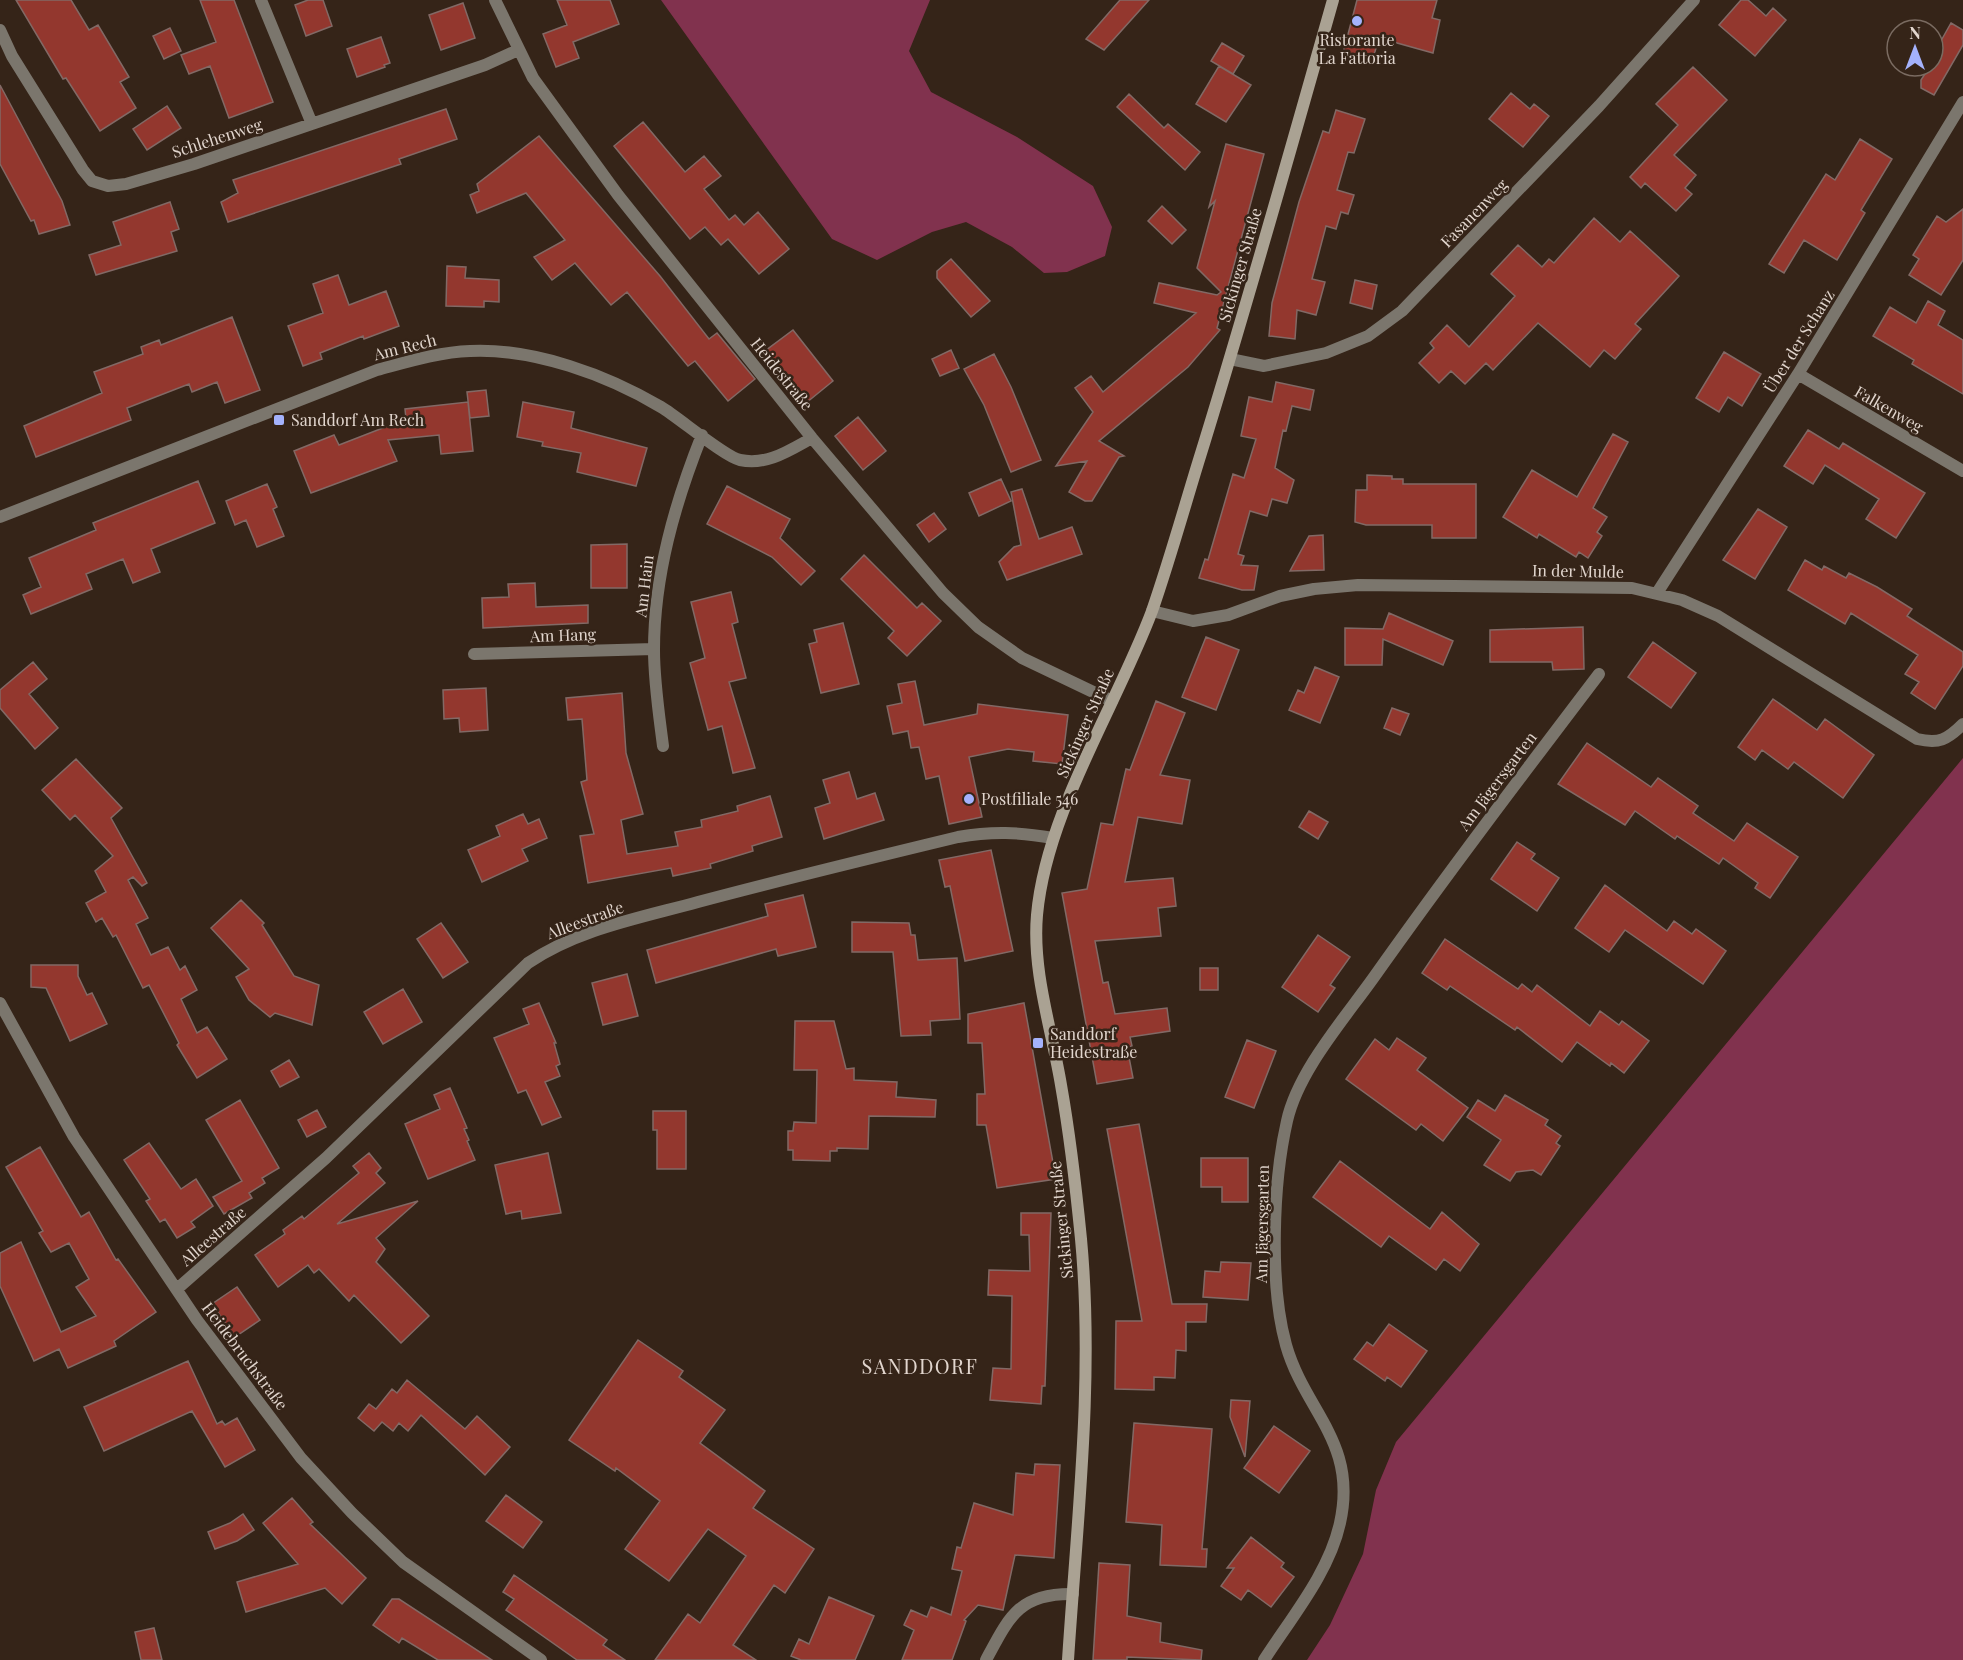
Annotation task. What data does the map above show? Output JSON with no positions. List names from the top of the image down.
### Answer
{
  "streets": {
    "street": [
      "Schlehenweg",
      "Fasanenweg",
      "Sickinger Straße",
      "Über der Schanz",
      "Am Rech",
      "Heidestraße",
      "Falkenweg",
      "In der Mulde",
      "Am Hain",
      "Am Hang",
      "Am Jägersgarten",
      "Alleestraße",
      "Heidebruchstraße"
    ]
  },
  "crossings": [
    ["Schlehenweg", "Heidestraße"],
    ["Fasanenweg", "Sickinger Straße"],
    ["Sickinger Straße", "Heidestraße"],
    ["Sickinger Straße", "In der Mulde"],
    ["Sickinger Straße", "Alleestraße"],
    ["Über der Schanz", "Falkenweg"],
    ["Über der Schanz", "In der Mulde"],
    ["Am Rech", "Heidestraße"],
    ["Am Rech", "Am Hain"],
    ["Am Hain", "Am Hang"],
    ["Alleestraße", "Heidebruchstraße"]
  ],
  "districts": ["SANDDORF"],
  "places": {
    "other": ["Ristorante La Fattoria", "Postfiliale 546"],
    "transit": ["Sanddorf Am Rech", "Sanddorf Heidestraße"]
  },
  "north": "top"
}
